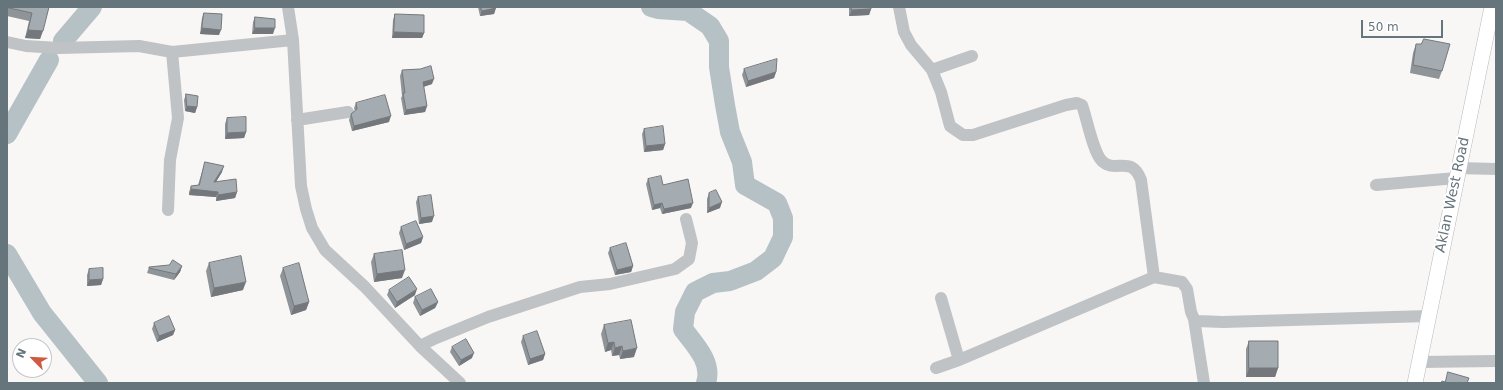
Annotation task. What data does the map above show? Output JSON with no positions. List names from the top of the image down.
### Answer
{
  "streets": {
    "main road": ["Aklan West Road"]
  },
  "scale_bar": "50 m",
  "north": "top left"
}
